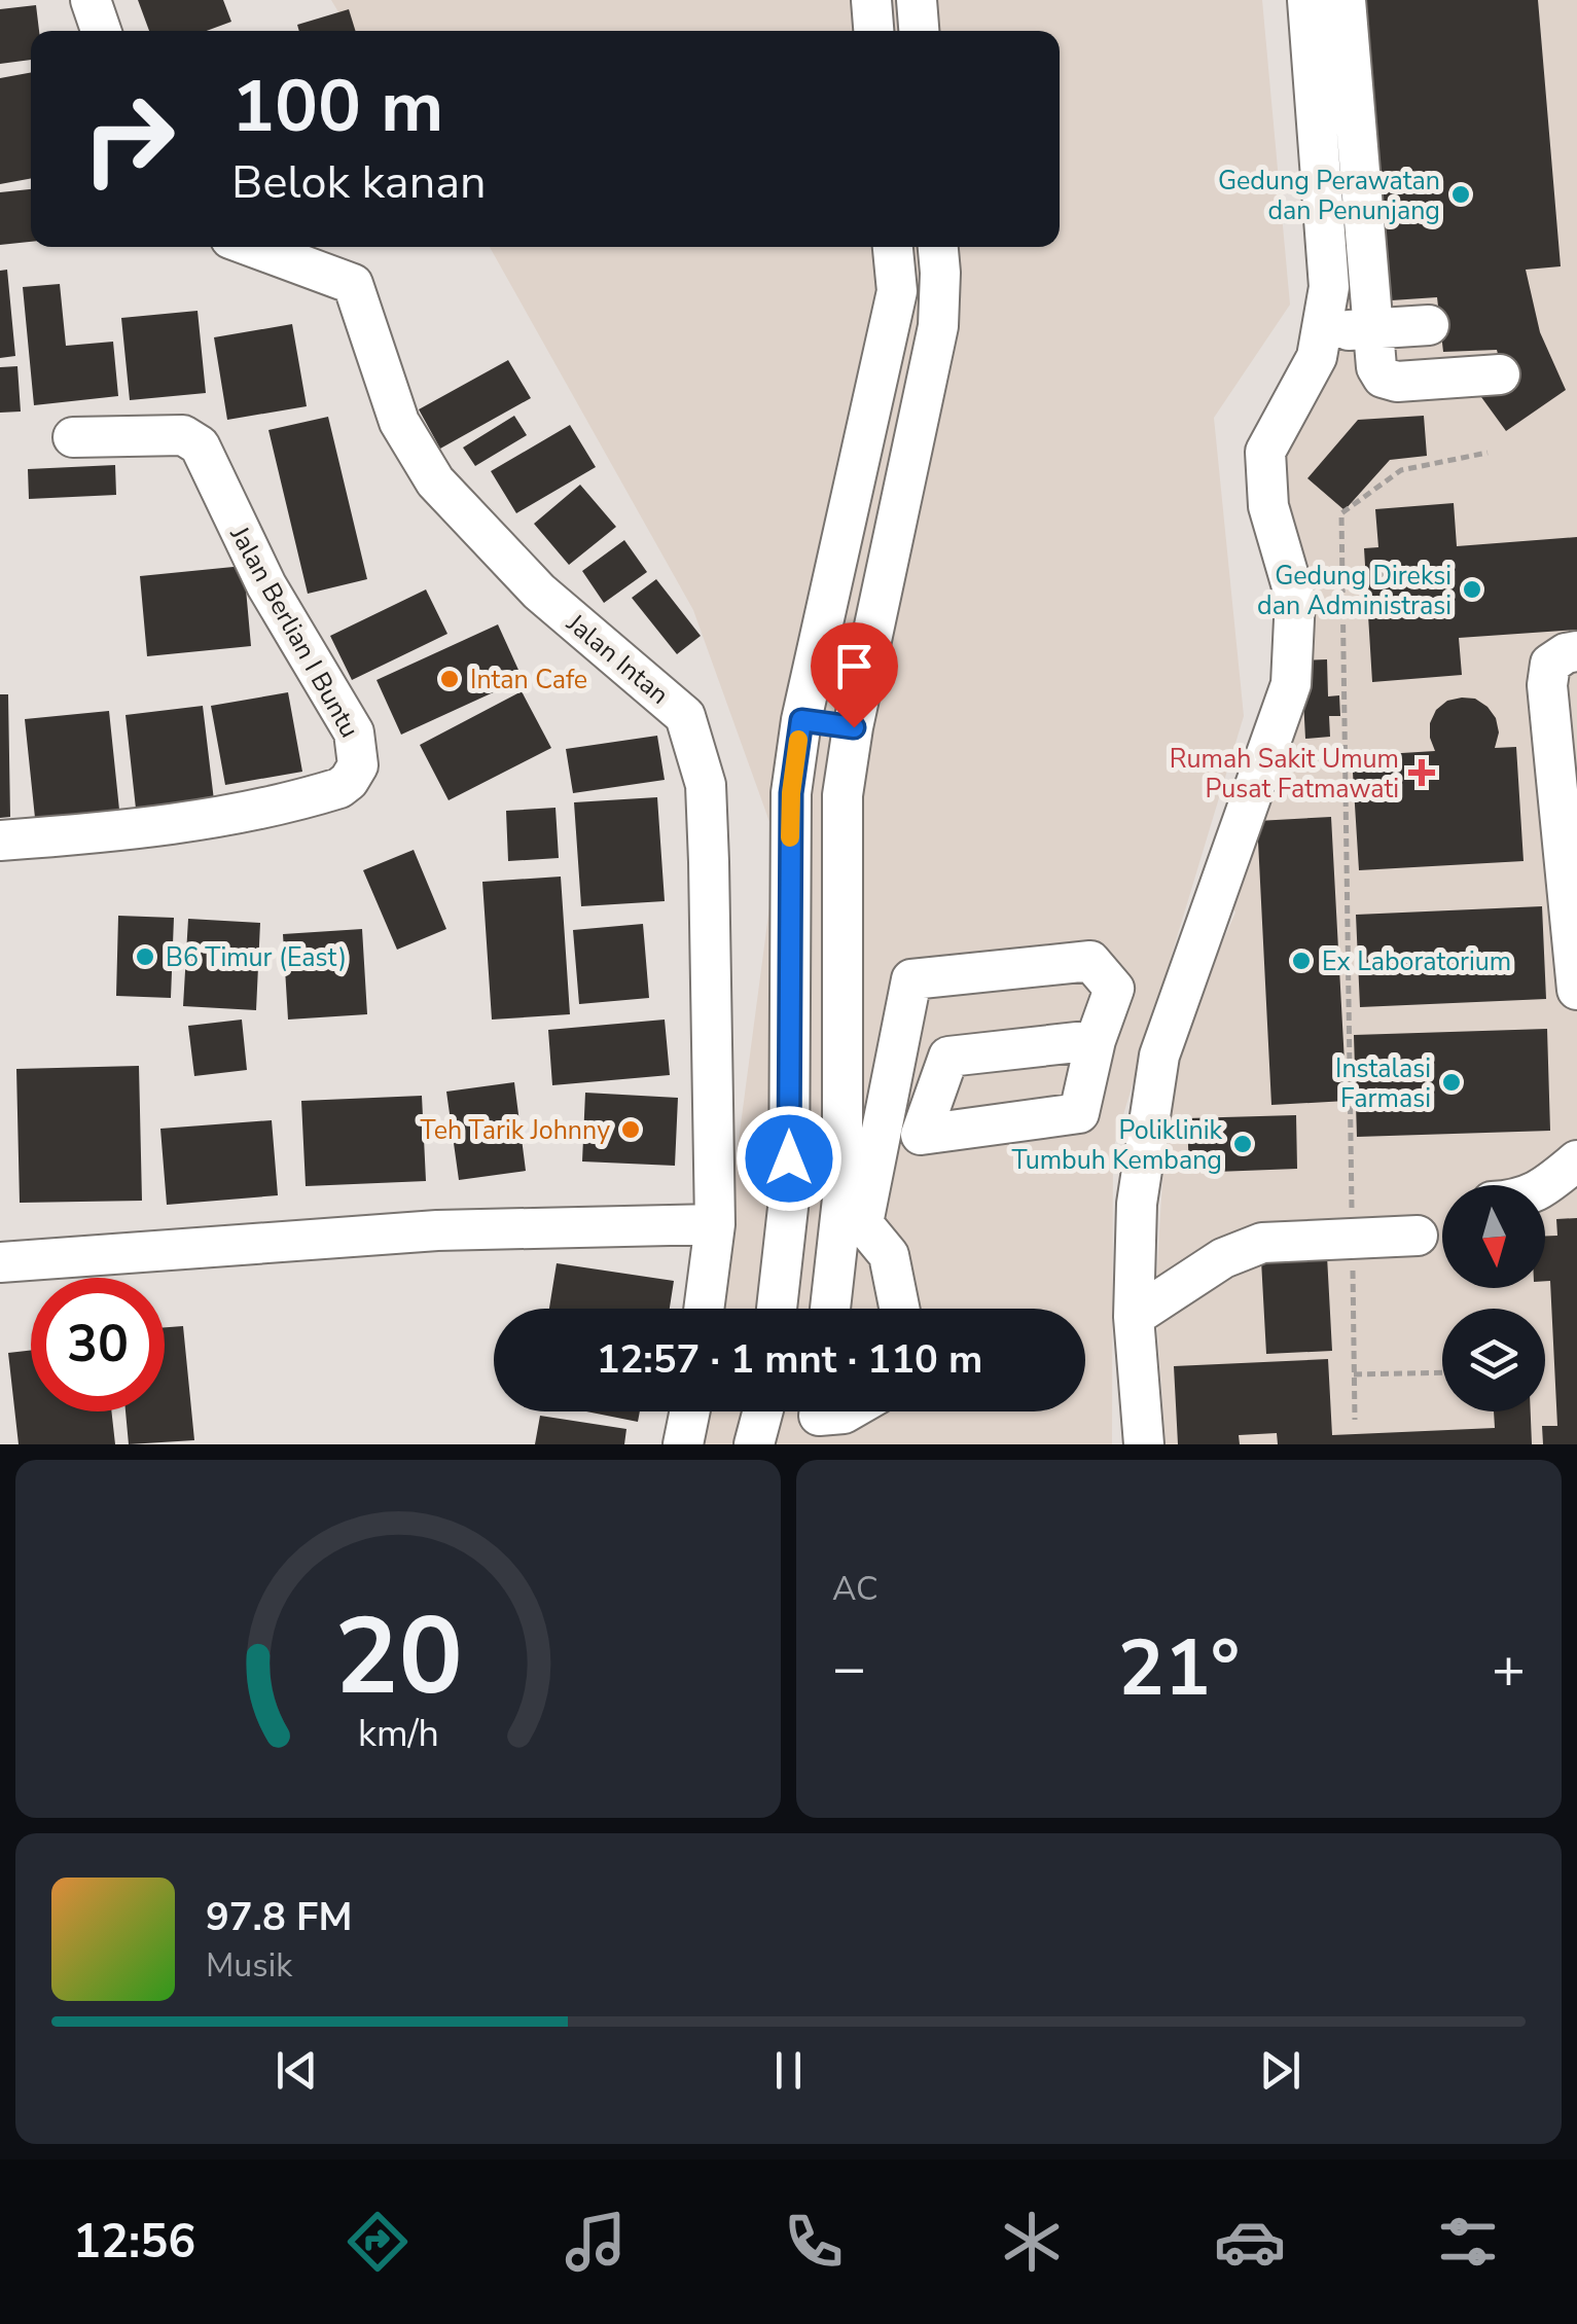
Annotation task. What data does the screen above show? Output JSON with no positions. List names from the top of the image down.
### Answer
{
  "streets": {
    "street": ["Jalan Berlian I Buntu", "Jalan Intan"]
  },
  "places": {
    "other": [
      "Gedung Perawatan dan Penunjang",
      "Gedung Direksi dan Administrasi",
      "Intan Cafe",
      "B6 Timur (East)",
      "Ex Laboratorium",
      "Instalasi Farmasi",
      "Teh Tarik Johnny",
      "Poliklinik Tumbuh Kembang"
    ],
    "health": ["Rumah Sakit Umum Pusat Fatmawati"]
  },
  "north": "bottom",
  "page": {
    "turn": ["100 m", "Belok kanan"],
    "limit": "30",
    "trip": "12:57 · 1 mnt · 110 m",
    "tile": "AC",
    "heat": ["−", "21°", "+"],
    "song": ["97.8 FM", "Musik"],
    "tabs": "12:56",
    "gauge": ["20", "km/h"]
  }
}
